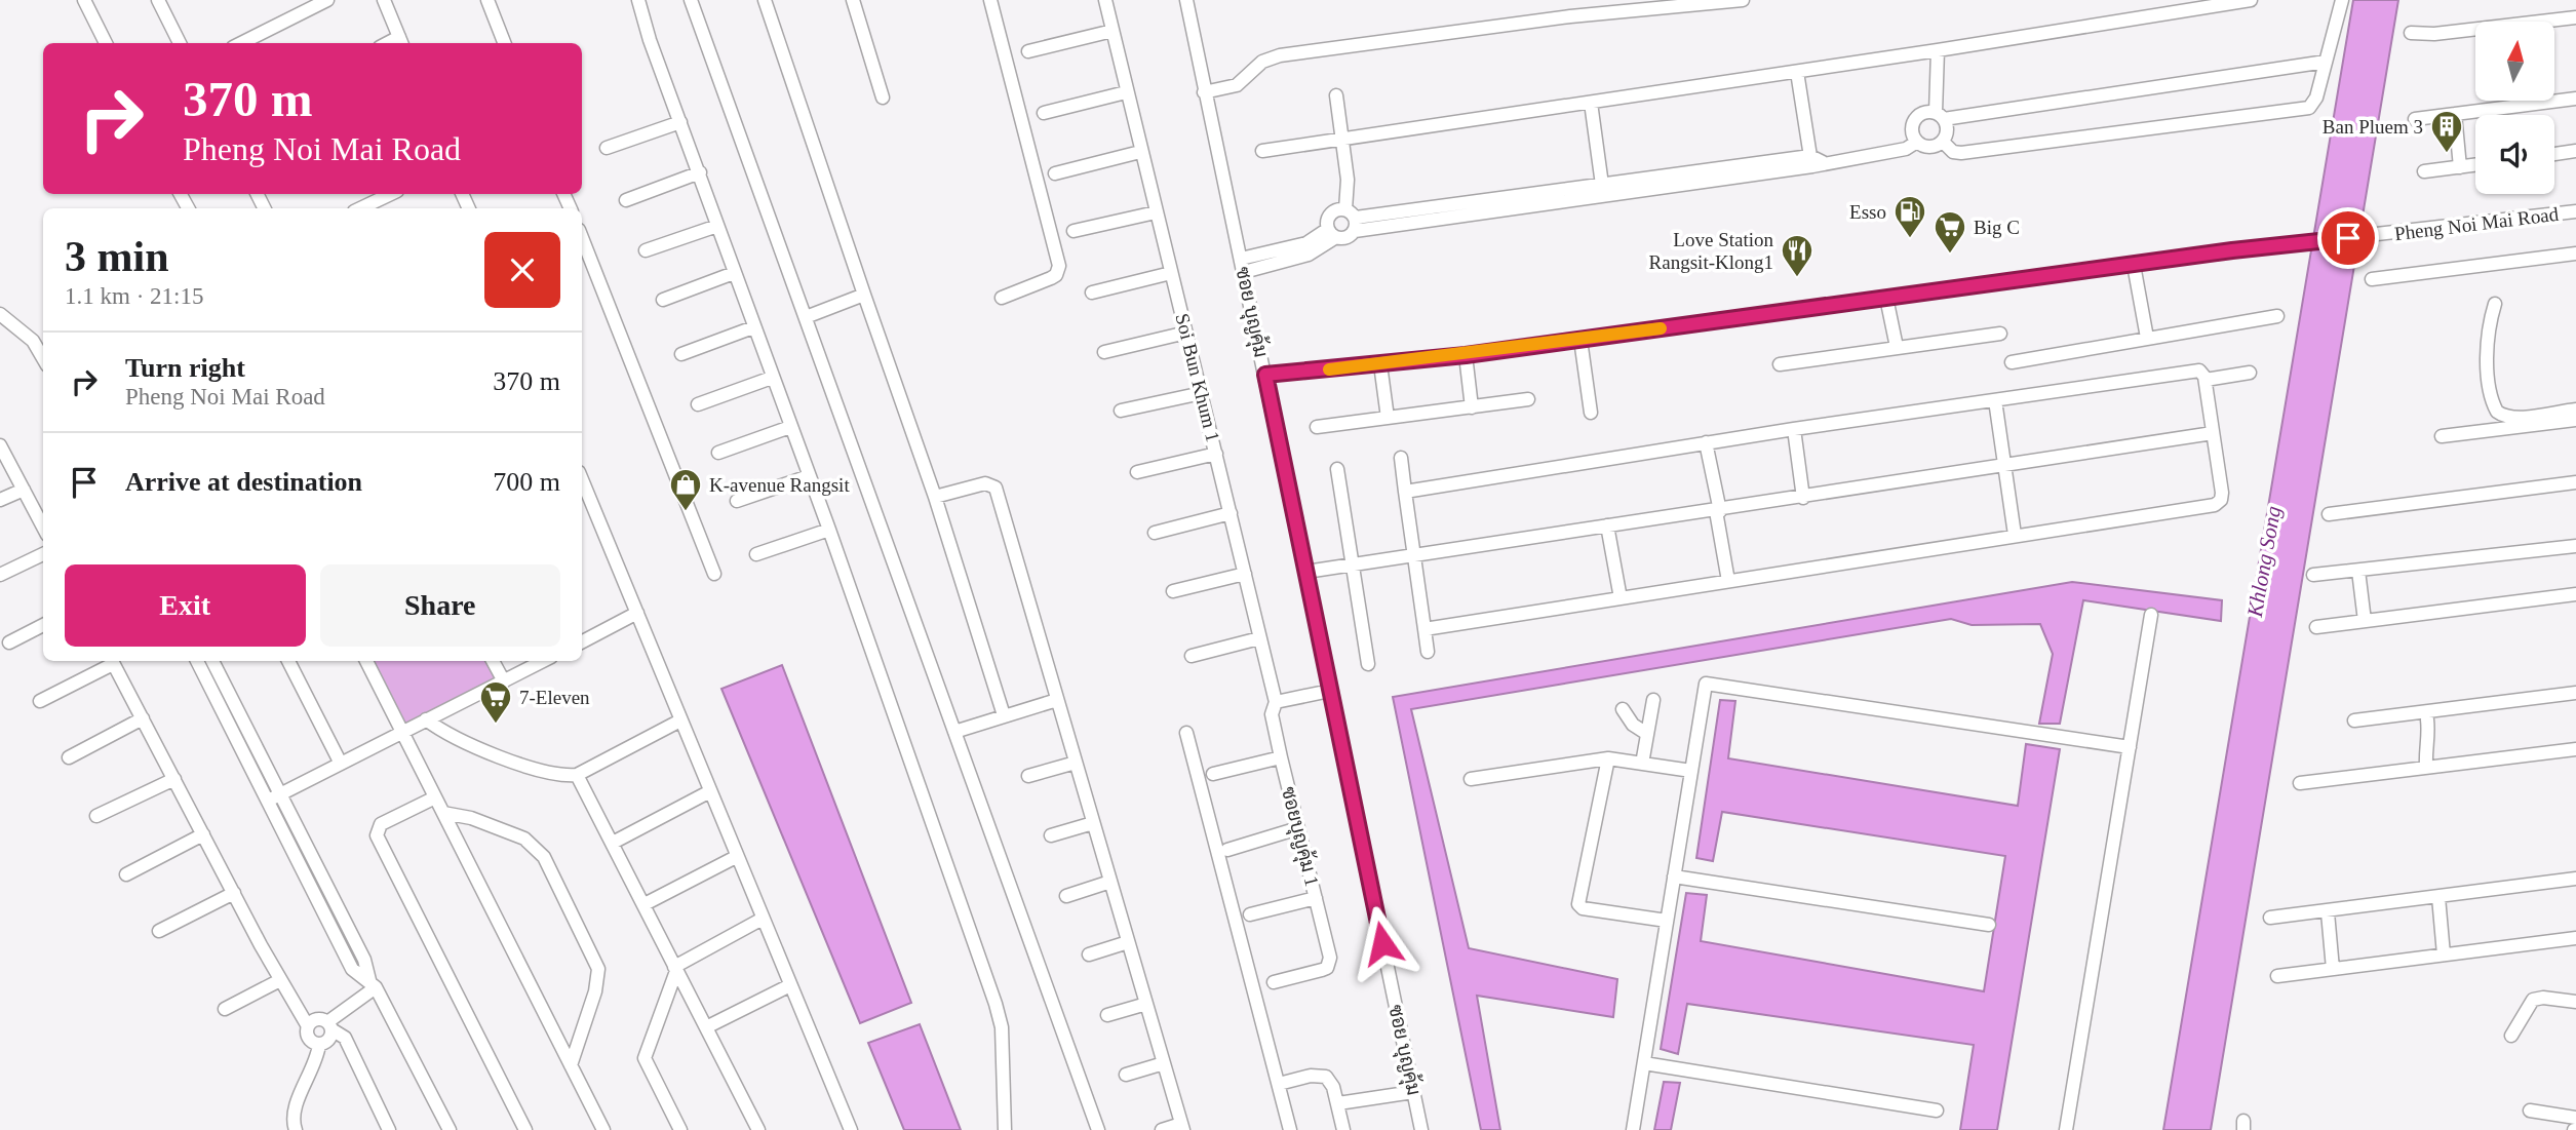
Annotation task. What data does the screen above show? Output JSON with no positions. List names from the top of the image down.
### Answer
{
  "streets": {
    "street": [
      "Pheng Noi Mai Road",
      "ซอย บุญคุ้ม",
      "Soi Bun Khum 1",
      "ซอยบุญคุ้ม 1"
    ]
  },
  "crossings": [
    ["Pheng Noi Mai Road", "ซอย บุญคุ้ม"],
    ["Soi Bun Khum 1", "ซอยบุญคุ้ม 1"]
  ],
  "water": ["Khlong Song"],
  "places": {
    "building": ["Ban Pluem 3"],
    "fuel station": ["Esso"],
    "supermarket": ["Big C", "7-Eleven"],
    "restaurant": ["Love Station Rangsit-Klong1"],
    "shop": ["K-avenue Rangsit"]
  },
  "north": "top",
  "page": {
    "turn": ["370 m", "Pheng Noi Mai Road"],
    "heading": ["3 min", "1.1 km · 21:15"],
    "list": [
      {
        "name": "Turn right",
        "note": "Pheng Noi Mai Road",
        "value": "370 m"
      },
      {
        "name": "Arrive at destination",
        "value": "700 m"
      }
    ],
    "buttons": ["Exit", "Share"]
  }
}
